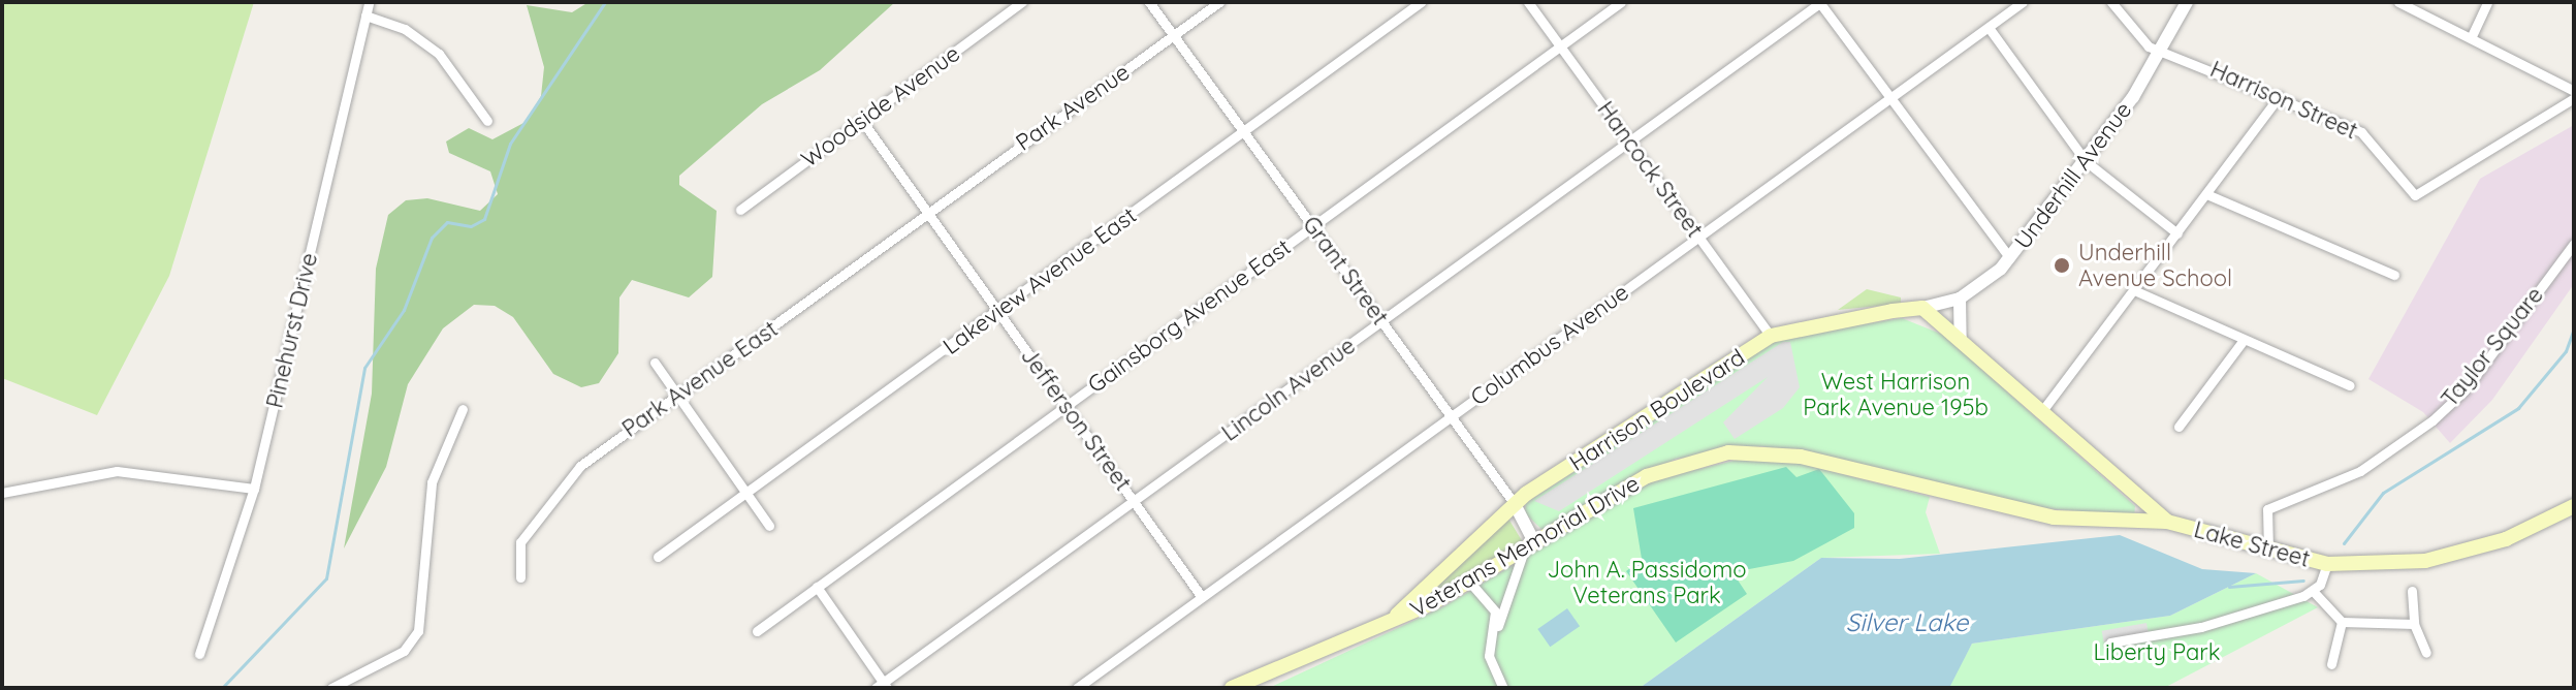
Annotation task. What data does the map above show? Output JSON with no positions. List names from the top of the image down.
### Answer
{
  "streets": {
    "main road": ["Harrison Boulevard", "Lake Street", "Veterans Memorial Drive"],
    "street": [
      "Harrison Street",
      "Woodside Avenue",
      "Park Avenue",
      "Hancock Street",
      "Underhill Avenue",
      "Grant Street",
      "Lakeview Avenue East",
      "Gainsborg Avenue East",
      "Pinehurst Drive",
      "Columbus Avenue",
      "Taylor Square",
      "Park Avenue East",
      "Lincoln Avenue",
      "Jefferson Street"
    ]
  },
  "crossings": [
    ["Harrison Street", "Underhill Avenue"],
    ["Woodside Avenue", "Jefferson Street"],
    ["Park Avenue", "Grant Street"],
    ["Park Avenue", "Park Avenue East"],
    ["Park Avenue", "Jefferson Street"],
    ["Hancock Street", "Gainsborg Avenue East"],
    ["Hancock Street", "Columbus Avenue"],
    ["Hancock Street", "Lincoln Avenue"],
    ["Hancock Street", "Harrison Boulevard"],
    ["Underhill Avenue", "Harrison Boulevard"],
    ["Grant Street", "Lakeview Avenue East"],
    ["Grant Street", "Gainsborg Avenue East"],
    ["Grant Street", "Columbus Avenue"],
    ["Grant Street", "Lincoln Avenue"],
    ["Grant Street", "Harrison Boulevard"],
    ["Grant Street", "Veterans Memorial Drive"],
    ["Lakeview Avenue East", "Jefferson Street"],
    ["Gainsborg Avenue East", "Jefferson Street"],
    ["Columbus Avenue", "Jefferson Street"],
    ["Taylor Square", "Lake Street"],
    ["Park Avenue East", "Jefferson Street"],
    ["Lincoln Avenue", "Jefferson Street"],
    ["Harrison Boulevard", "Veterans Memorial Drive"],
    ["Lake Street", "Veterans Memorial Drive"]
  ],
  "water": ["Silver Lake"],
  "parks": ["West Harrison Park Avenue 195b", "John A. Passidomo Veterans Park", "Liberty Park"],
  "places": ["Underhill Avenue School"]
}
